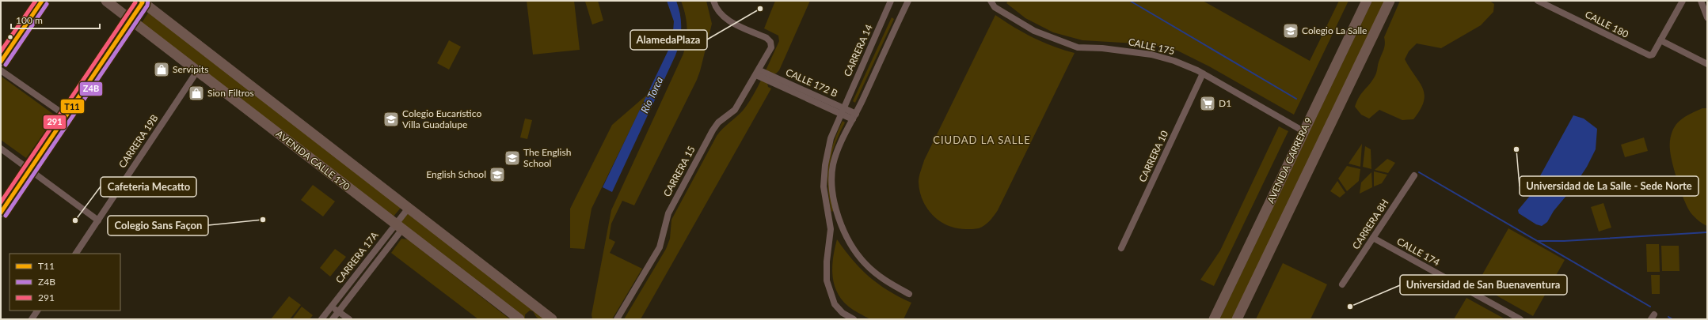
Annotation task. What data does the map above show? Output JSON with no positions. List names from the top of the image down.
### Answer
{
  "streets": {
    "main road": ["AVENIDA CALLE 170", "AVENIDA CARRERA 9"],
    "street": [
      "CALLE 180",
      "CALLE 175",
      "CARRERA 14",
      "CALLE 172 B",
      "CARRERA 19B",
      "CARRERA 10",
      "CARRERA 15",
      "CARRERA 8H",
      "CALLE 174",
      "CARRERA 17A"
    ]
  },
  "crossings": [
    ["CALLE 175", "CARRERA 10"],
    ["CALLE 175", "AVENIDA CARRERA 9"],
    ["CARRERA 14", "CALLE 172 B"],
    ["CALLE 172 B", "CARRERA 15"],
    ["CARRERA 19B", "AVENIDA CALLE 170"],
    ["AVENIDA CALLE 170", "CARRERA 17A"],
    ["CARRERA 8H", "CALLE 174"]
  ],
  "districts": ["CIUDAD LA SALLE"],
  "water": ["Río Torca"],
  "places": {
    "other": [
      "AlamedaPlaza",
      "Universidad de La Salle - Sede Norte",
      "Colegio Sans Façon",
      "Cafeteria Mecatto",
      "Universidad de San Buenaventura"
    ],
    "school or university": [
      "Colegio La Salle",
      "Colegio Eucarístico Villa Guadalupe",
      "The English School",
      "English School"
    ],
    "shop": ["Servipits", "Sion Filtros"],
    "supermarket": ["D1"]
  },
  "lines": ["transit line T11", "transit line Z4B", "transit line 291"],
  "legend": ["T11", "Z4B", "291"],
  "scale_bar": "100 m"
}
